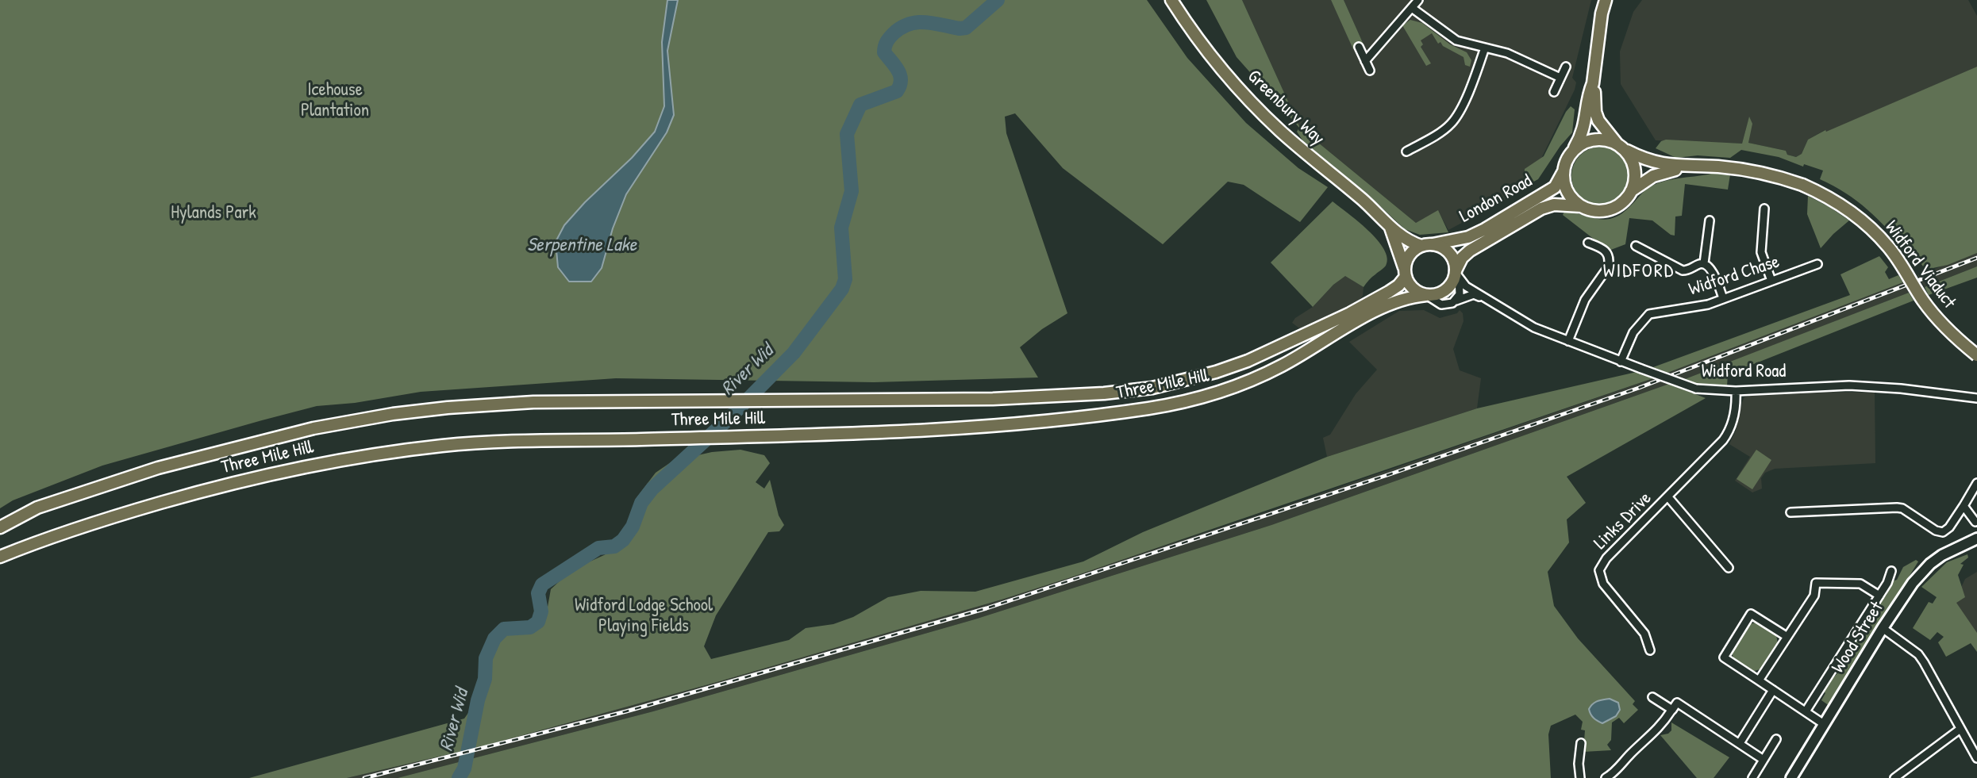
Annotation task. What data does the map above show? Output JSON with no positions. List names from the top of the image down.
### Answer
{
  "streets": {
    "main road": [
      "Greenbury Way",
      "London Road",
      "Widford Viaduct",
      "Three Mile Hill",
      "Wood Street"
    ],
    "street": ["Widford Chase", "Widford Road", "Links Drive"]
  },
  "crossings": [
    ["Greenbury Way", "London Road"],
    ["Greenbury Way", "Widford Road"],
    ["Greenbury Way", "Three Mile Hill"],
    ["London Road", "Widford Road"],
    ["London Road", "Three Mile Hill"],
    ["Widford Chase", "Widford Road"],
    ["Widford Road", "Three Mile Hill"],
    ["Widford Road", "Links Drive"]
  ],
  "districts": ["WIDFORD"],
  "water": ["Serpentine Lake", "River Wid"],
  "parks": ["Icehouse Plantation", "Hylands Park", "Widford Lodge School Playing Fields"]
}
